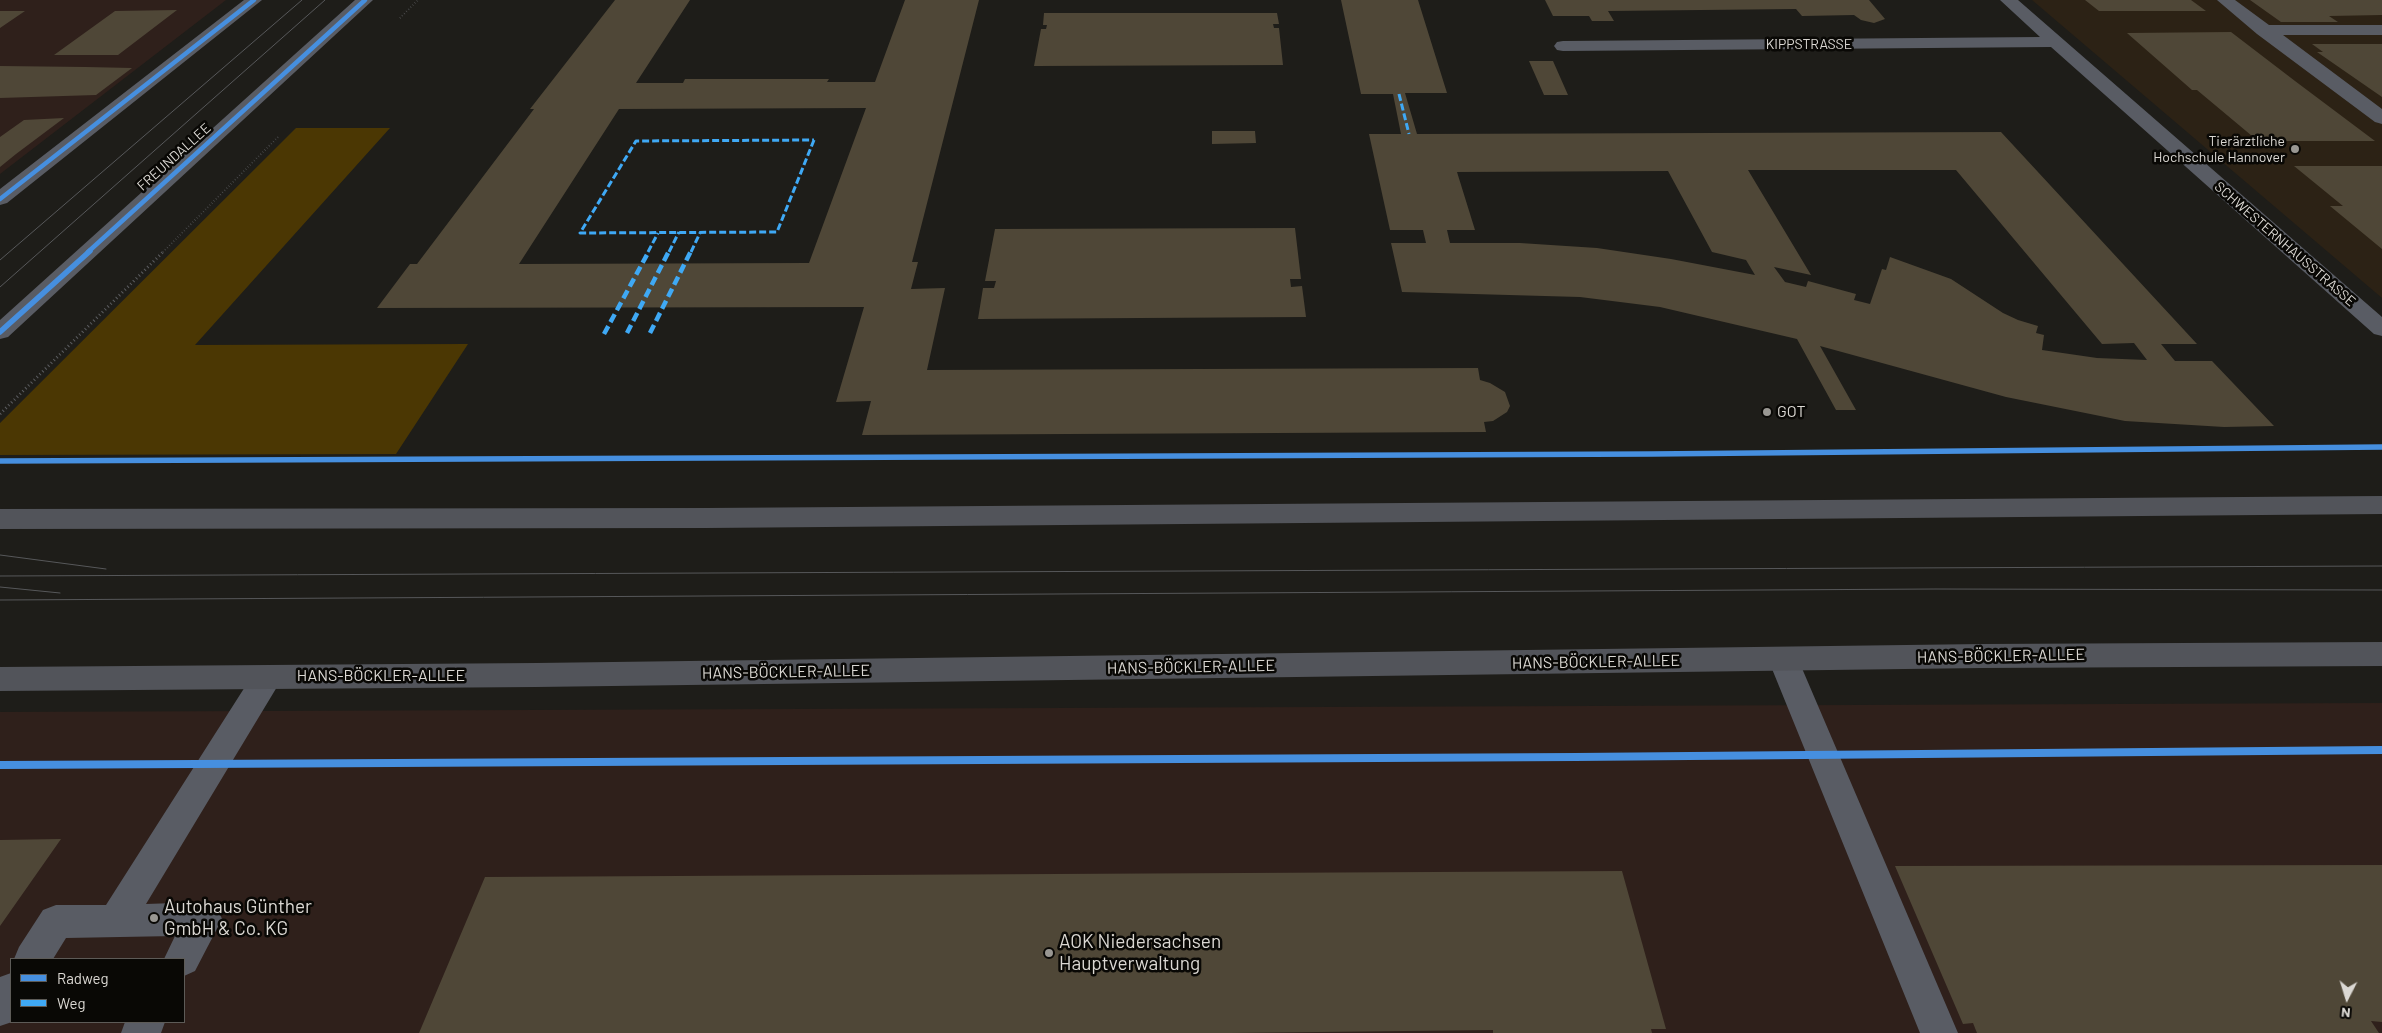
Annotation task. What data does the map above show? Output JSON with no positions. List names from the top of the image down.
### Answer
{
  "streets": {
    "main road": ["HANS-BÖCKLER-ALLEE"],
    "street": ["KIPPSTRASSE", "FREUNDALLEE", "SCHWESTERNHAUSSTRASSE"]
  },
  "crossings": [
    ["KIPPSTRASSE", "SCHWESTERNHAUSSTRASSE"]
  ],
  "places": [
    "Tierärztliche Hochschule Hannover",
    "GOT",
    "Autohaus Günther GmbH & Co. KG",
    "AOK Niedersachsen Hauptverwaltung"
  ],
  "legend": ["Radweg", "Weg"],
  "north": "bottom"
}
